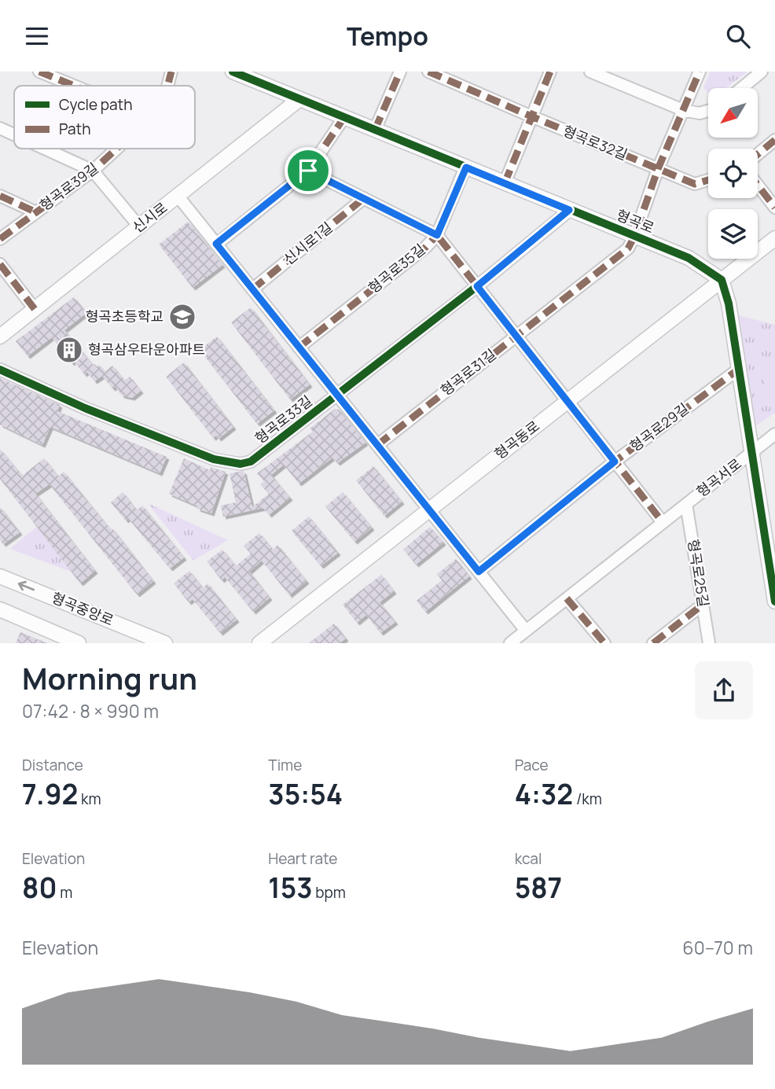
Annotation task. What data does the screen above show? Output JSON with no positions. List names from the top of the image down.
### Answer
{
  "streets": {
    "street": [
      "형곡로32길",
      "형곡로39길",
      "신시로",
      "형곡로",
      "신시로1길",
      "형곡로35길",
      "형곡로31길",
      "형곡로33길",
      "형곡로29길",
      "형곡동로",
      "형곡서로",
      "형곡로25길",
      "형곡중앙로"
    ]
  },
  "crossings": [
    ["신시로", "형곡로"],
    ["형곡로", "형곡로35길"],
    ["형곡로", "형곡로31길"],
    ["형곡로", "형곡로33길"],
    ["형곡로", "형곡동로"],
    ["형곡서로", "형곡로25길"]
  ],
  "places": {
    "school or university": ["형곡초등학교"],
    "building": ["형곡삼우타운아파트"]
  },
  "legend": ["Cycle path", "Path"],
  "north": "bottom left",
  "page": {
    "header": "Tempo",
    "heading": ["Morning run", "07:42 · 8 × 990 m"],
    "stats": [
      ["Distance", "7.92 km"],
      ["Time", "35:54"],
      ["Pace", "4:32 /km"],
      ["Elevation", "80 m"],
      ["Heart rate", "153 bpm"],
      ["kcal", "587"]
    ],
    "chart": ["Elevation", "60–70 m"]
  }
}
